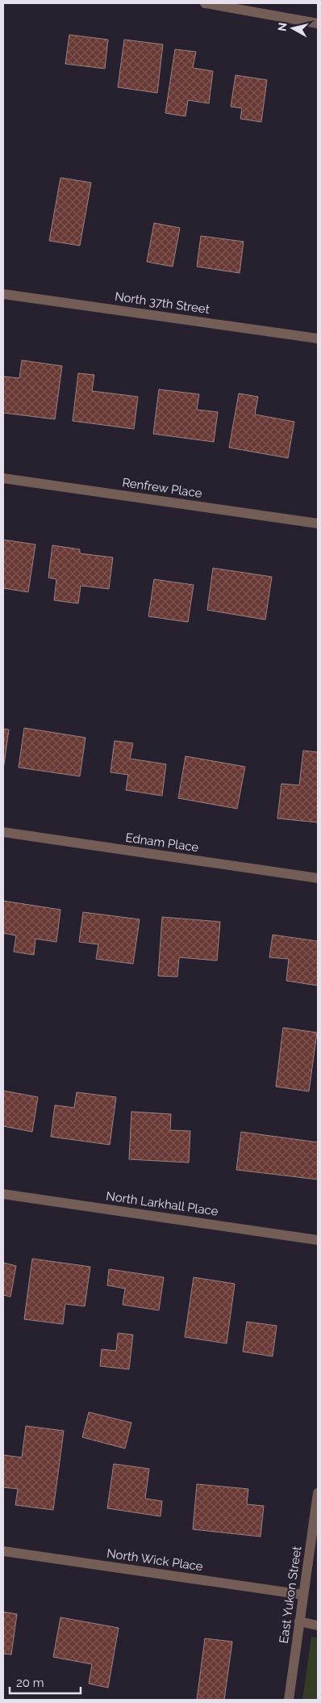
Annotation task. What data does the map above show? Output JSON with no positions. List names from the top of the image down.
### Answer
{
  "streets": {
    "street": [
      "North 37th Street",
      "Renfrew Place",
      "Ednam Place",
      "North Larkhall Place",
      "North Wick Place",
      "East Yukon Street"
    ]
  },
  "crossings": [
    ["North Wick Place", "East Yukon Street"]
  ],
  "scale_bar": "20 m",
  "north": "left"
}
